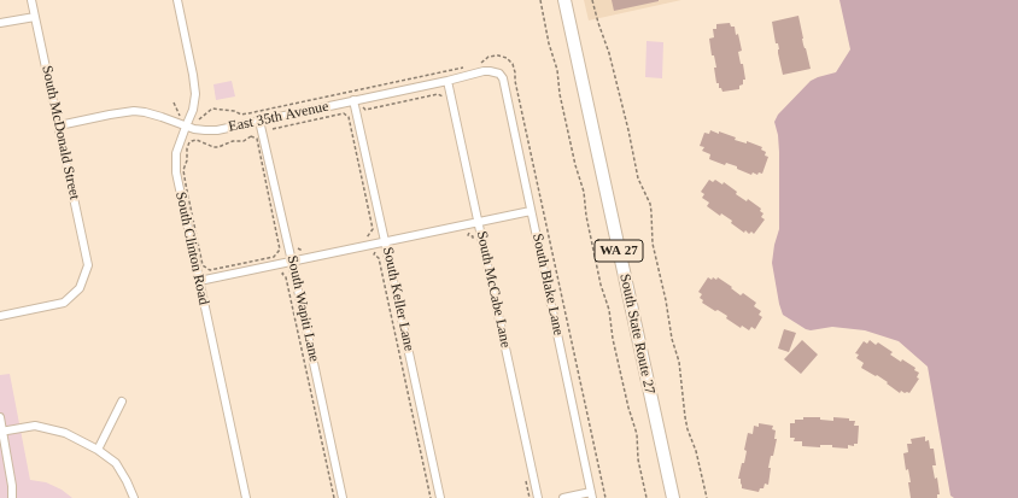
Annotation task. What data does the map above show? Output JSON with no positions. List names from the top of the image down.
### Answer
{
  "streets": {
    "main road": ["WA 27", "South State Route 27"],
    "street": [
      "East 35th Avenue",
      "South McDonald Street",
      "South Clinton Road",
      "South Blake Lane",
      "South McCabe Lane",
      "South Keller Lane",
      "South Wapiti Lane"
    ]
  },
  "crossings": [
    ["East 35th Avenue", "South McDonald Street"],
    ["East 35th Avenue", "South Clinton Road"],
    ["East 35th Avenue", "South Blake Lane"],
    ["East 35th Avenue", "South McCabe Lane"],
    ["East 35th Avenue", "South Keller Lane"],
    ["East 35th Avenue", "South Wapiti Lane"]
  ]
}
